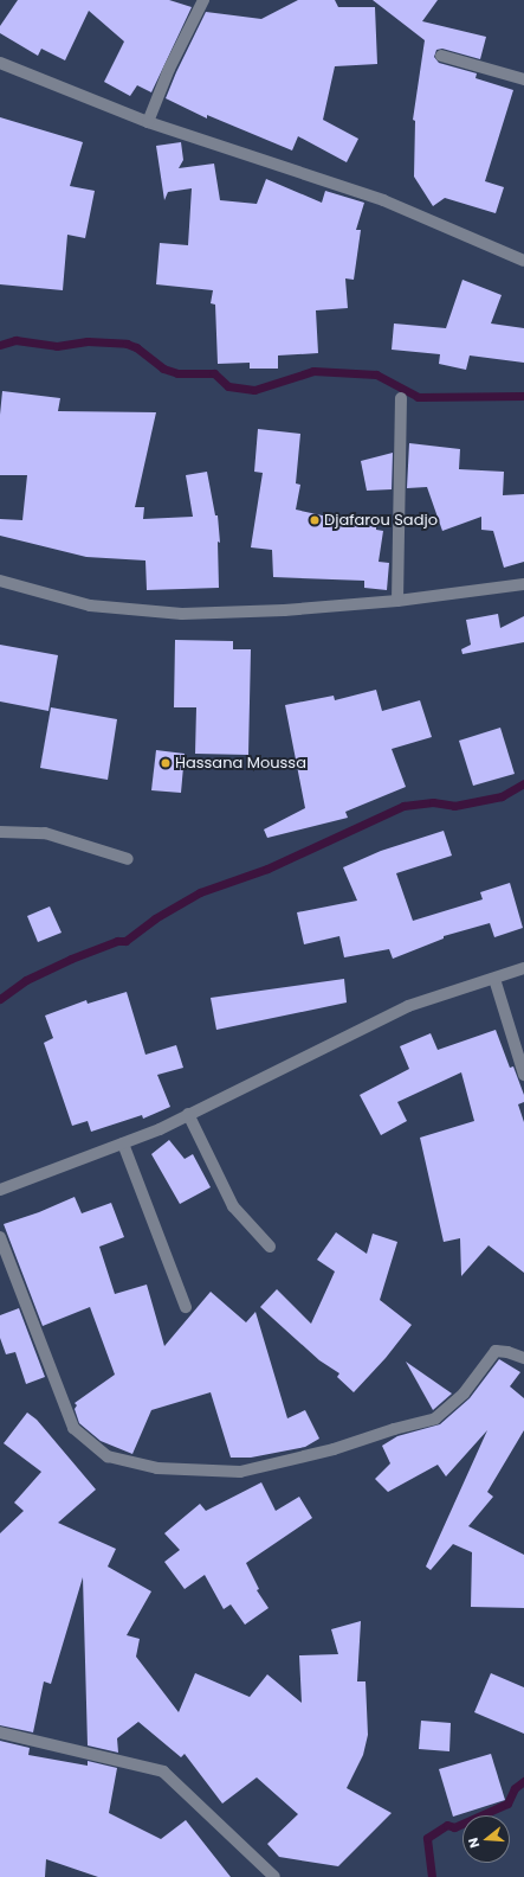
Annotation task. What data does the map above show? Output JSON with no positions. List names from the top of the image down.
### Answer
{
  "places": ["Djafarou Sadjo", "Hassana Moussa"],
  "north": "left"
}
